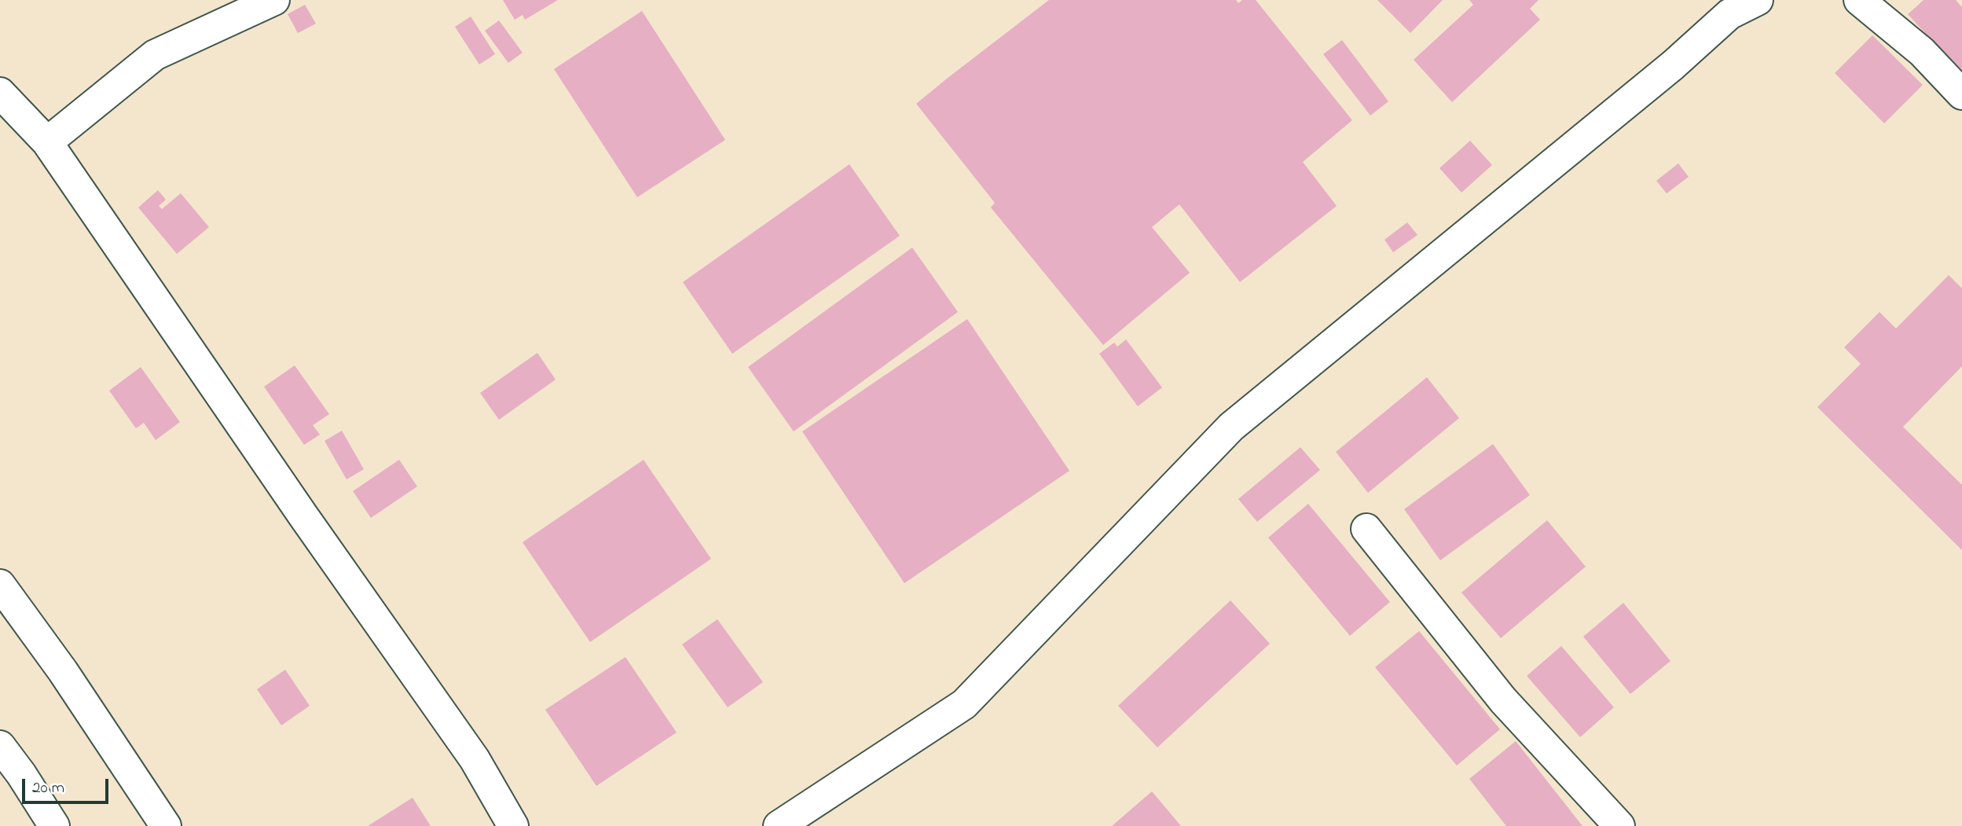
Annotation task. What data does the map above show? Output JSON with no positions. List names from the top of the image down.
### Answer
{
  "scale_bar": "20 m"
}
